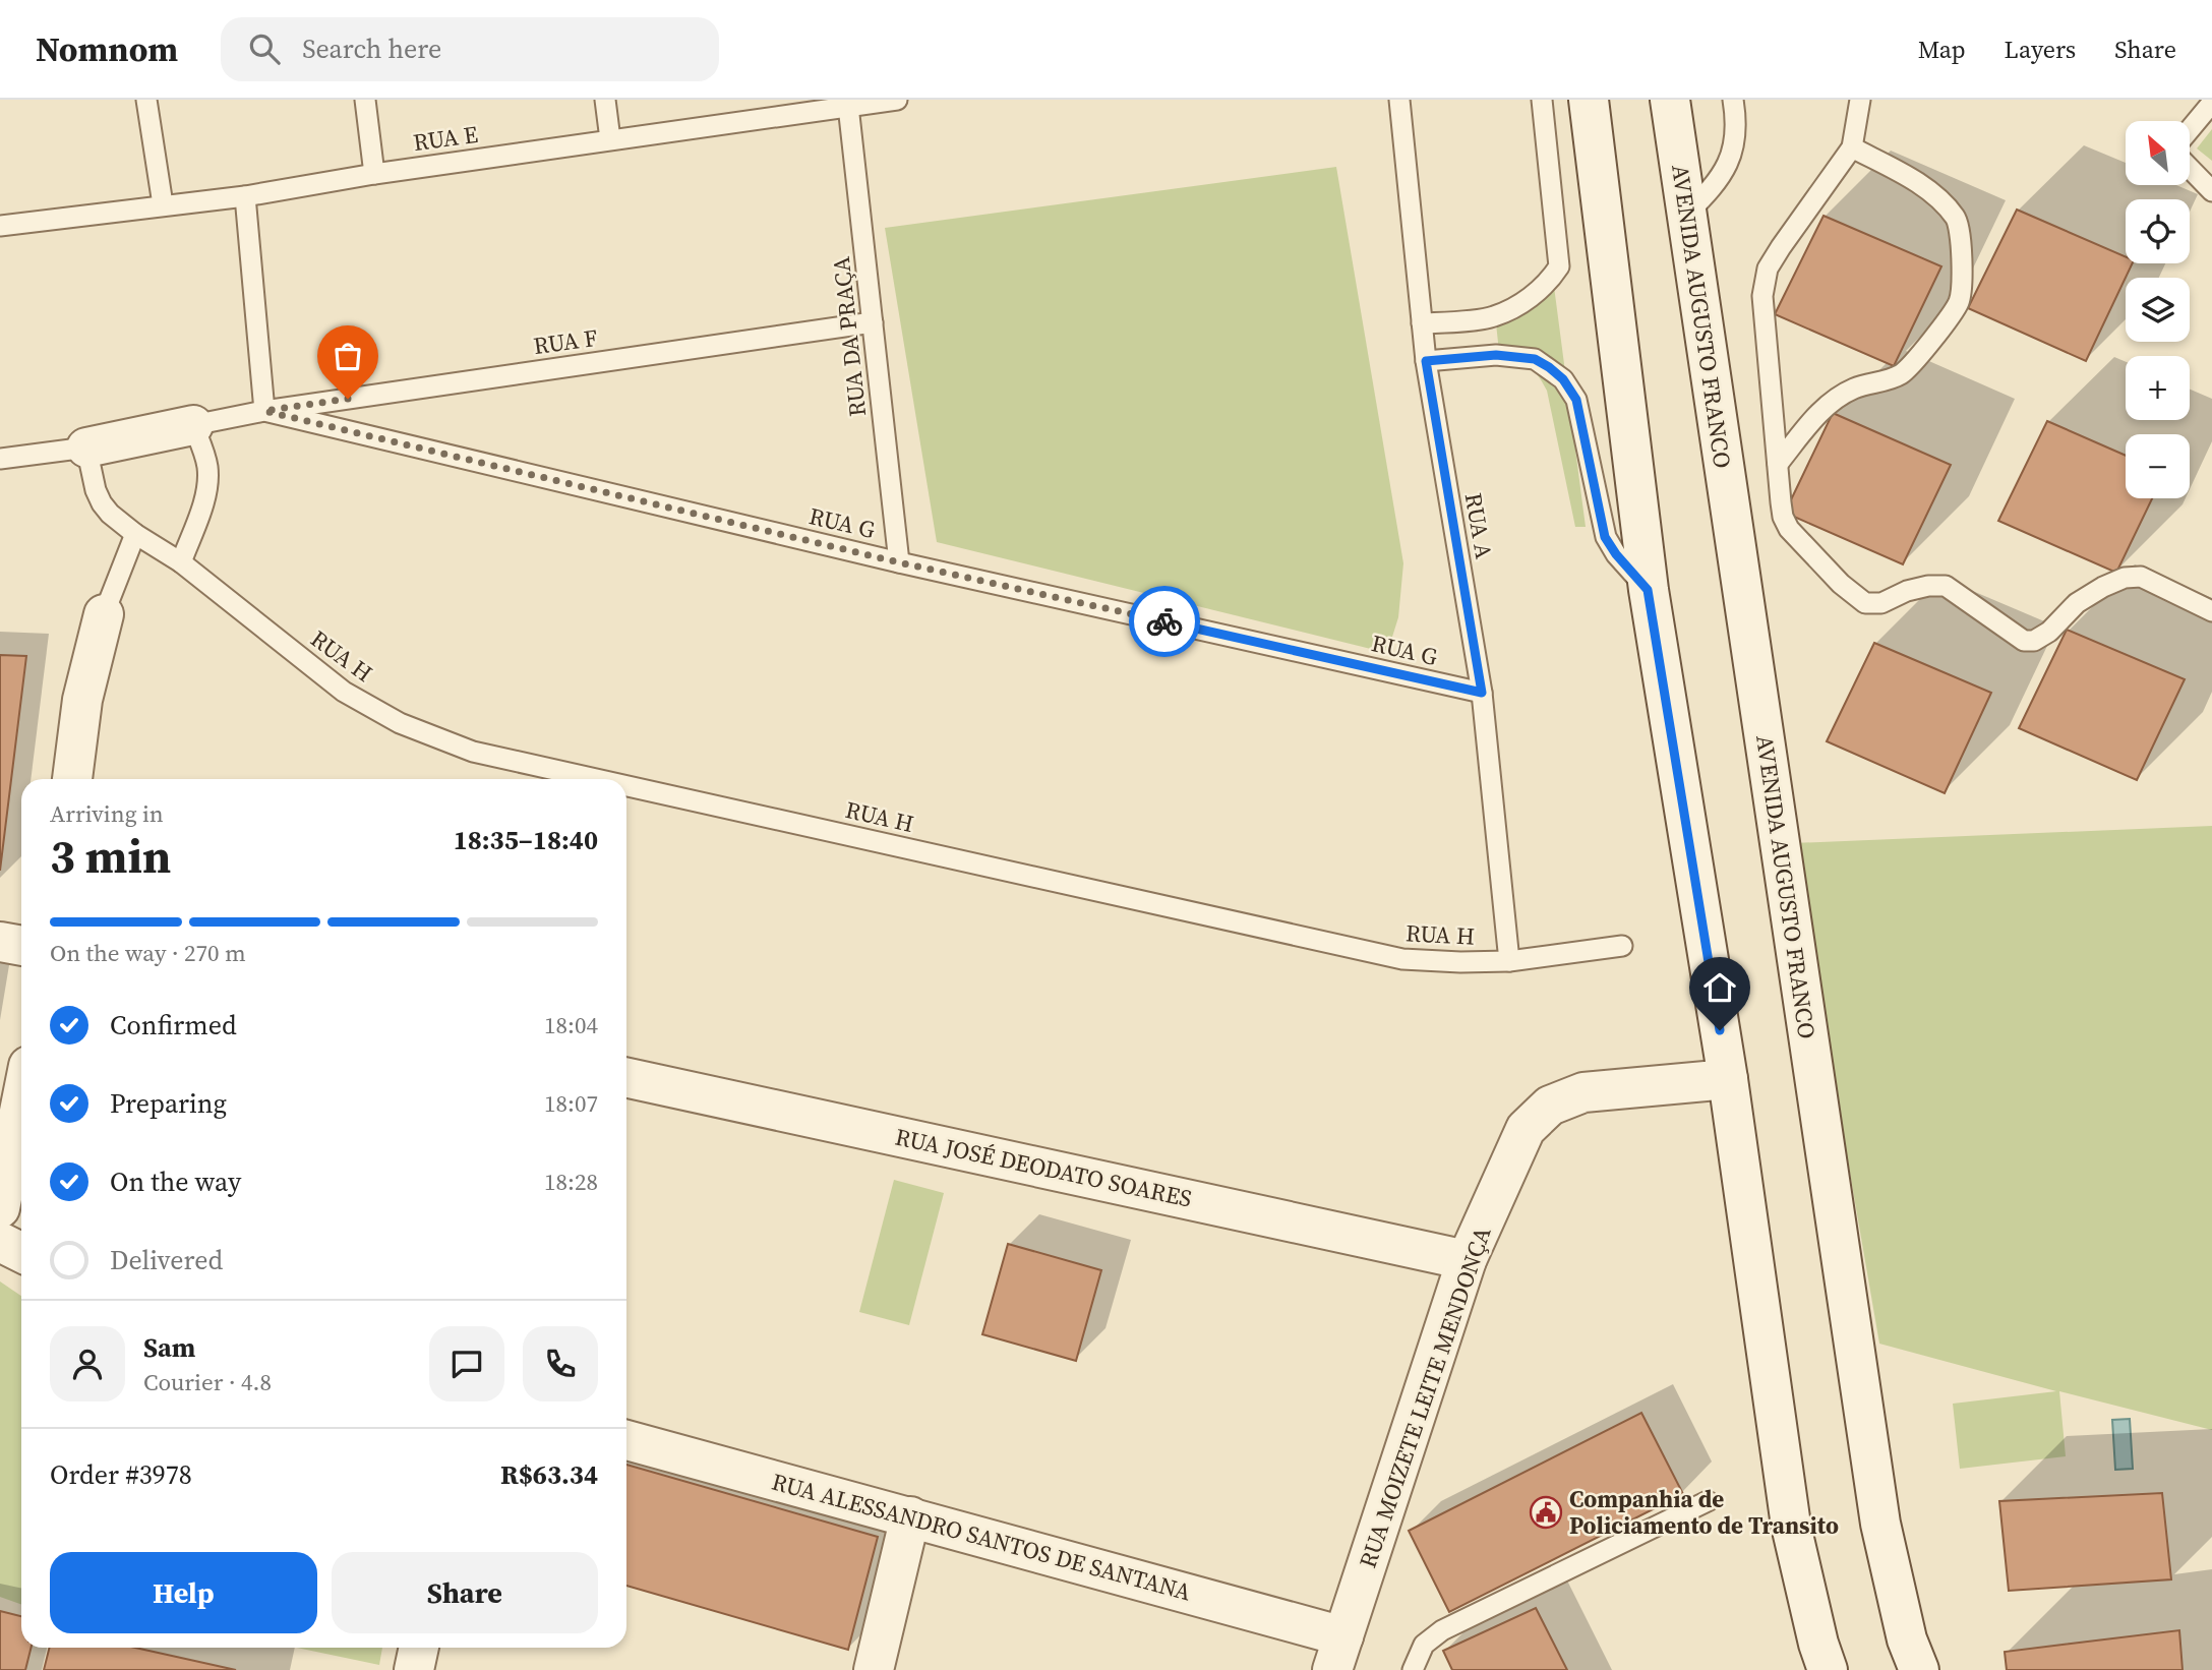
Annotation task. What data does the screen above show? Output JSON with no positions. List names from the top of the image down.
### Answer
{
  "streets": {
    "main road": [
      "AVENIDA AUGUSTO FRANCO",
      "RUA JOSÉ DEODATO SOARES",
      "RUA MOIZETE LEITE MENDONÇA",
      "RUA ALESSANDRO SANTOS DE SANTANA"
    ],
    "lane": [
      "RUA E",
      "RUA DA PRAÇA",
      "RUA F",
      "RUA G",
      "RUA A",
      "RUA H"
    ]
  },
  "crossings": [
    ["RUA E", "RUA DA PRAÇA"],
    ["RUA DA PRAÇA", "RUA F"],
    ["RUA DA PRAÇA", "RUA G"],
    ["RUA F", "RUA G"],
    ["RUA G", "RUA A"],
    ["RUA A", "RUA H"],
    ["RUA JOSÉ DEODATO SOARES", "RUA MOIZETE LEITE MENDONÇA"],
    ["RUA MOIZETE LEITE MENDONÇA", "RUA ALESSANDRO SANTOS DE SANTANA"]
  ],
  "places": {
    "public building": ["Companhia de Policiamento de Transito"]
  },
  "north": "top left",
  "page": {
    "header": "Nomnom",
    "search": "Search here",
    "nav": ["Map", "Layers", "Share"],
    "map_buttons": ["+", "−"],
    "heading": ["3 min", "Arriving in", "18:35–18:40"],
    "panel": [
      "Sam",
      "Courier · 4.8",
      "Order #3978",
      "R$63.34"
    ],
    "bar": "On the way · 270 m",
    "list": [
      ["Confirmed", "18:04"],
      ["Preparing", "18:07"],
      ["On the way", "18:28"],
      "Delivered"
    ],
    "buttons": ["Help", "Share"]
  }
}
